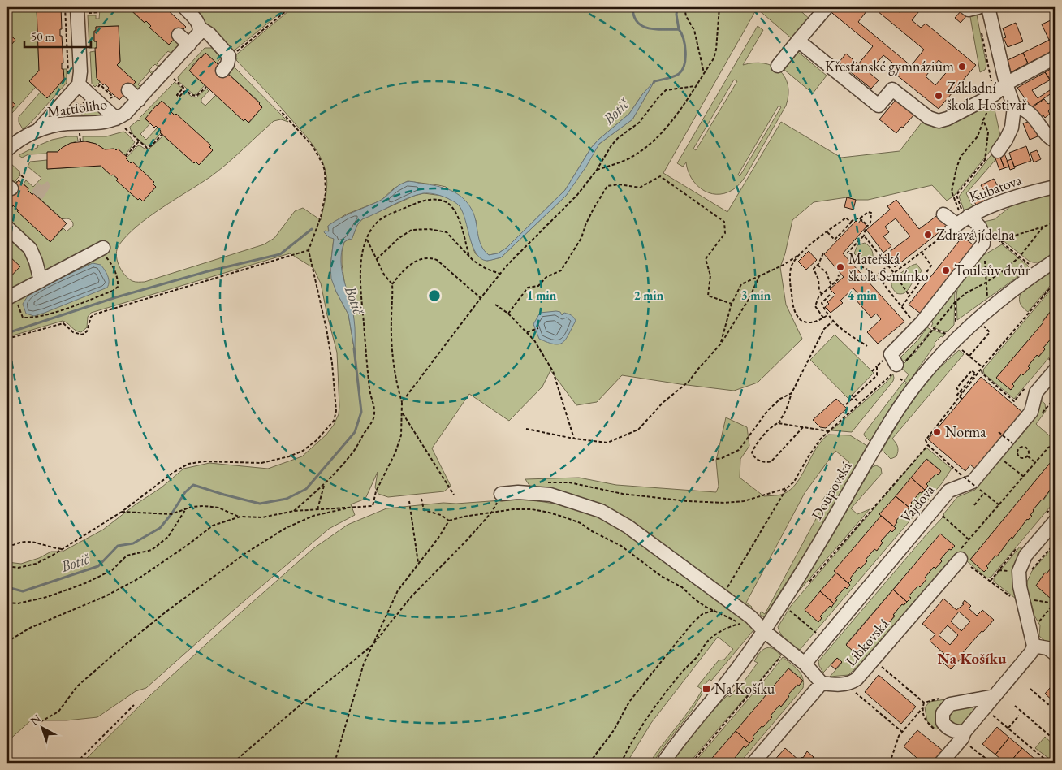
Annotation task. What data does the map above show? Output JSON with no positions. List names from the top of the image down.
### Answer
{
  "streets": {
    "street": [
      "Mattioliho",
      "Kubatova",
      "Doupovská",
      "Vajdova",
      "Libkovská"
    ]
  },
  "districts": ["Na Košíku"],
  "water": ["Botič"],
  "places": {
    "other": [
      "Křesťanské gymnázium",
      "Základní škola Hostivař",
      "Zdravá jídelna",
      "Mateřská škola Semínko",
      "Toulcův dvůr",
      "Norma"
    ],
    "transit": ["Na Košíku"]
  },
  "scale_bar": "50 m",
  "north": "top left",
  "rings": [
    "1 min",
    "2 min",
    "3 min",
    "4 min"
  ]
}
